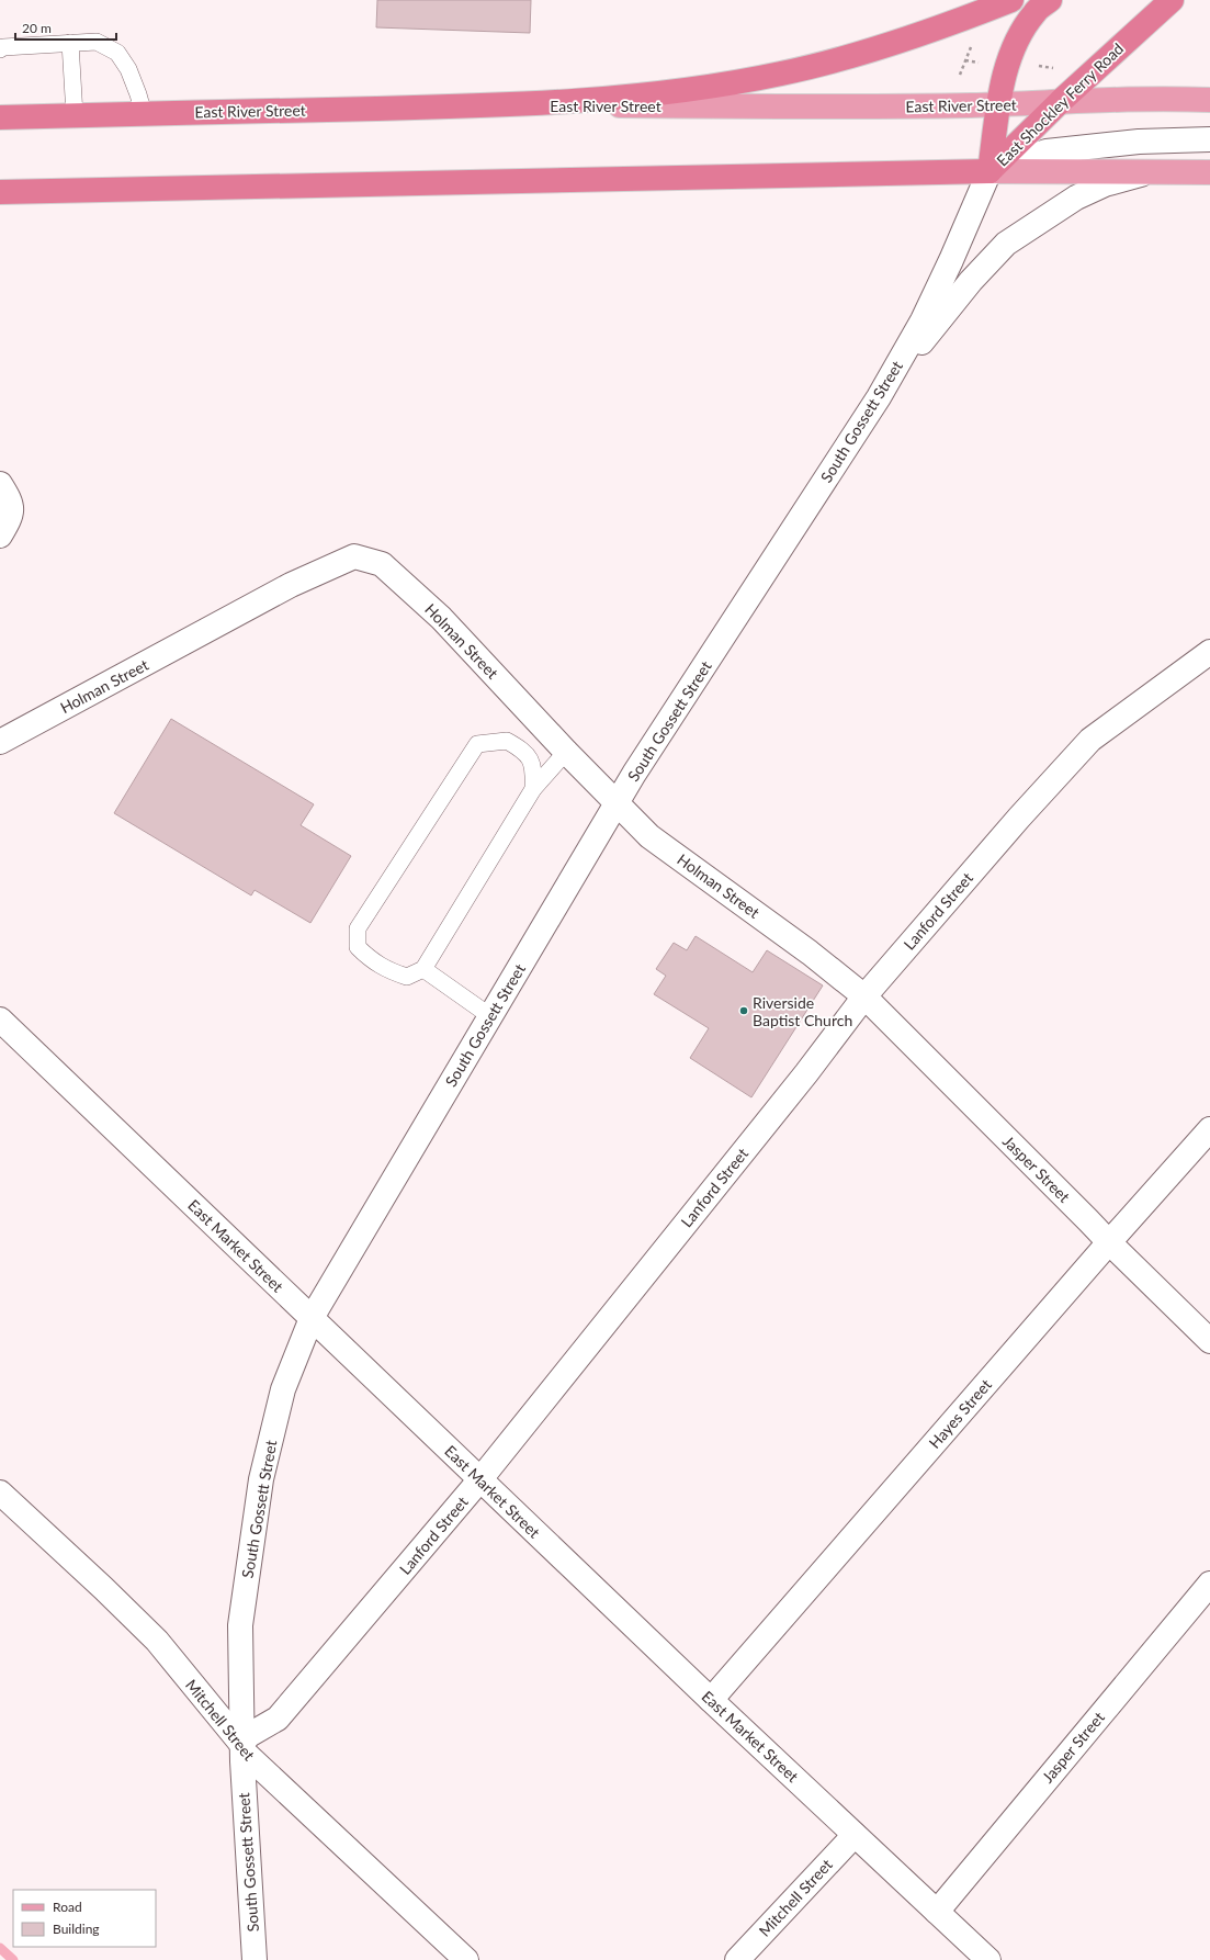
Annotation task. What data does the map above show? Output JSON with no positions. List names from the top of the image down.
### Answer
{
  "streets": {
    "highway": ["East Shockley Ferry Road", "East River Street"],
    "street": [
      "South Gossett Street",
      "Holman Street",
      "Lanford Street",
      "Jasper Street",
      "East Market Street",
      "Hayes Street",
      "Mitchell Street"
    ]
  },
  "crossings": [
    ["East Shockley Ferry Road", "East River Street"],
    ["East Shockley Ferry Road", "South Gossett Street"],
    ["South Gossett Street", "Holman Street"],
    ["South Gossett Street", "Lanford Street"],
    ["South Gossett Street", "East Market Street"],
    ["South Gossett Street", "Mitchell Street"],
    ["Holman Street", "Lanford Street"],
    ["Holman Street", "Jasper Street"],
    ["Lanford Street", "Jasper Street"],
    ["Lanford Street", "East Market Street"],
    ["Lanford Street", "Mitchell Street"],
    ["Jasper Street", "East Market Street"],
    ["Jasper Street", "Hayes Street"],
    ["East Market Street", "Hayes Street"],
    ["East Market Street", "Mitchell Street"]
  ],
  "places": ["Riverside Baptist Church"],
  "legend": ["Road", "Building"],
  "scale_bar": "20 m"
}
